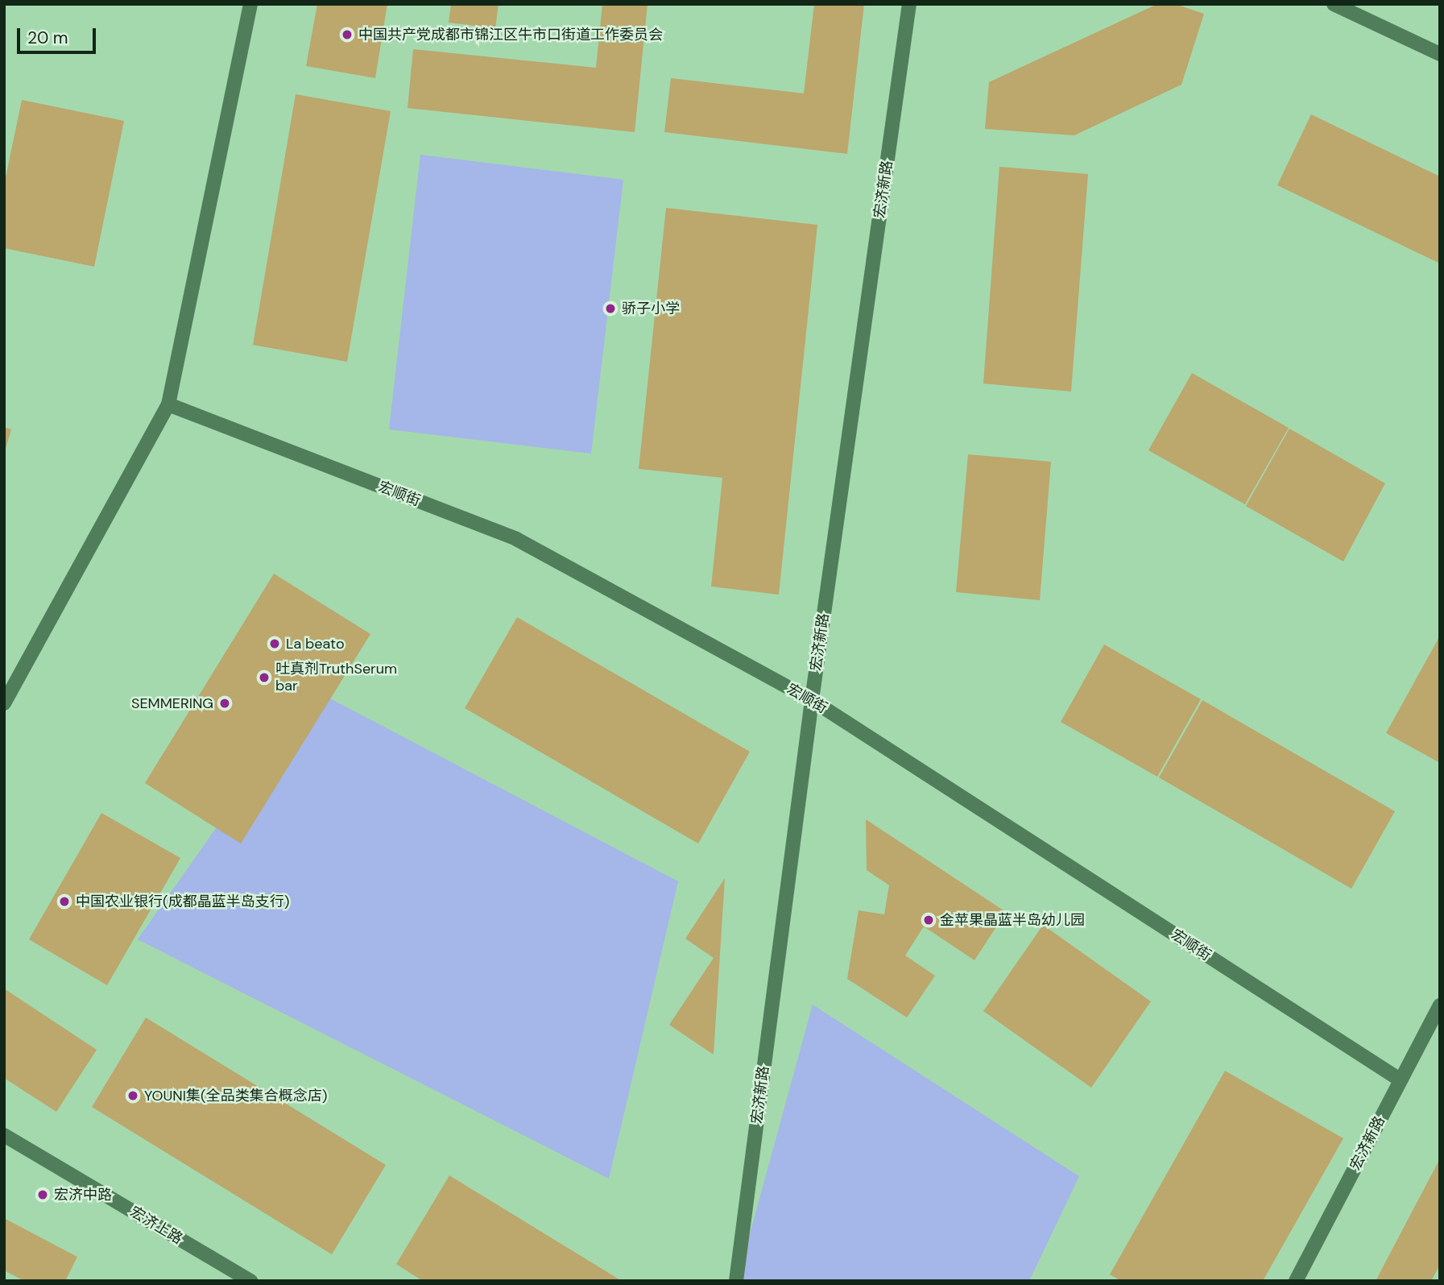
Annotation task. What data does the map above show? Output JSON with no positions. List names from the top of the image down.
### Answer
{
  "streets": {
    "street": ["宏济新路", "宏顺街", "宏济上路"]
  },
  "crossings": [
    ["宏济新路", "宏顺街"]
  ],
  "places": [
    "中国共产党成都市锦江区牛市口街道工作委员会",
    "骄子小学",
    "La beato",
    "吐真剂TruthSerum bar",
    "SEMMERING",
    "中国农业银行(成都晶蓝半岛支行)",
    "金苹果晶蓝半岛幼儿园",
    "YOUNI集(全品类集合概念店)",
    "宏济中路"
  ],
  "scale_bar": "20 m"
}
